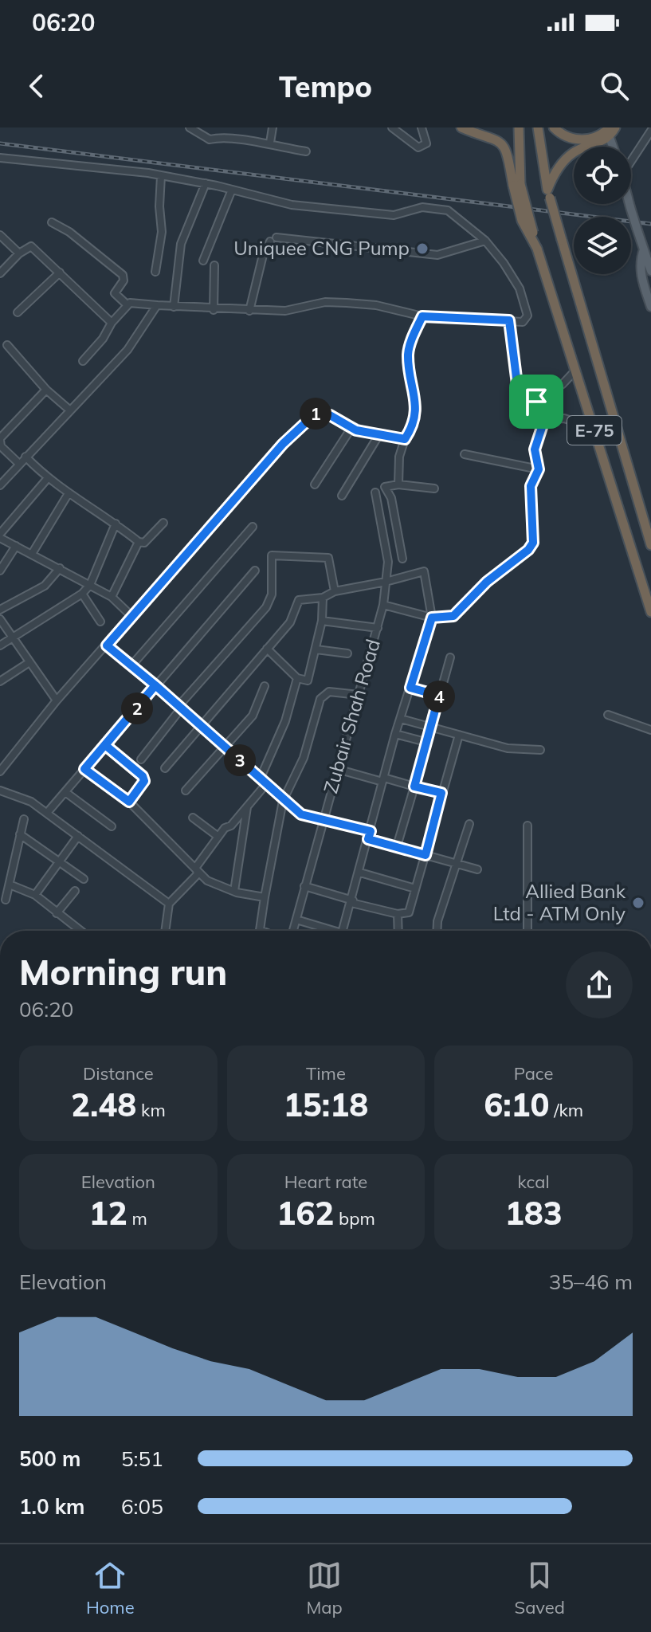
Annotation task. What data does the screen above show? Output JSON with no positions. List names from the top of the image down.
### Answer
{
  "streets": {
    "highway": ["E-75"],
    "street": ["Zubair Shah Road"]
  },
  "places": ["Uniquee CNG Pump", "Allied Bank Ltd - ATM Only"],
  "page": {
    "status": "06:20",
    "header": "Tempo",
    "pins": [
      "1",
      "4",
      "2",
      "3"
    ],
    "heading": ["Morning run", "06:20"],
    "stats": [
      ["Distance", "2.48 km"],
      ["Time", "15:18"],
      ["Pace", "6:10 /km"],
      ["Elevation", "12 m"],
      ["Heart rate", "162 bpm"],
      ["kcal", "183"]
    ],
    "chart": ["Elevation", "35–46 m"],
    "list": [
      {
        "name": "500 m",
        "note": "5:51"
      },
      {
        "name": "1.0 km",
        "note": "6:05"
      }
    ],
    "tabs": ["Home", "Map", "Saved"]
  }
}
